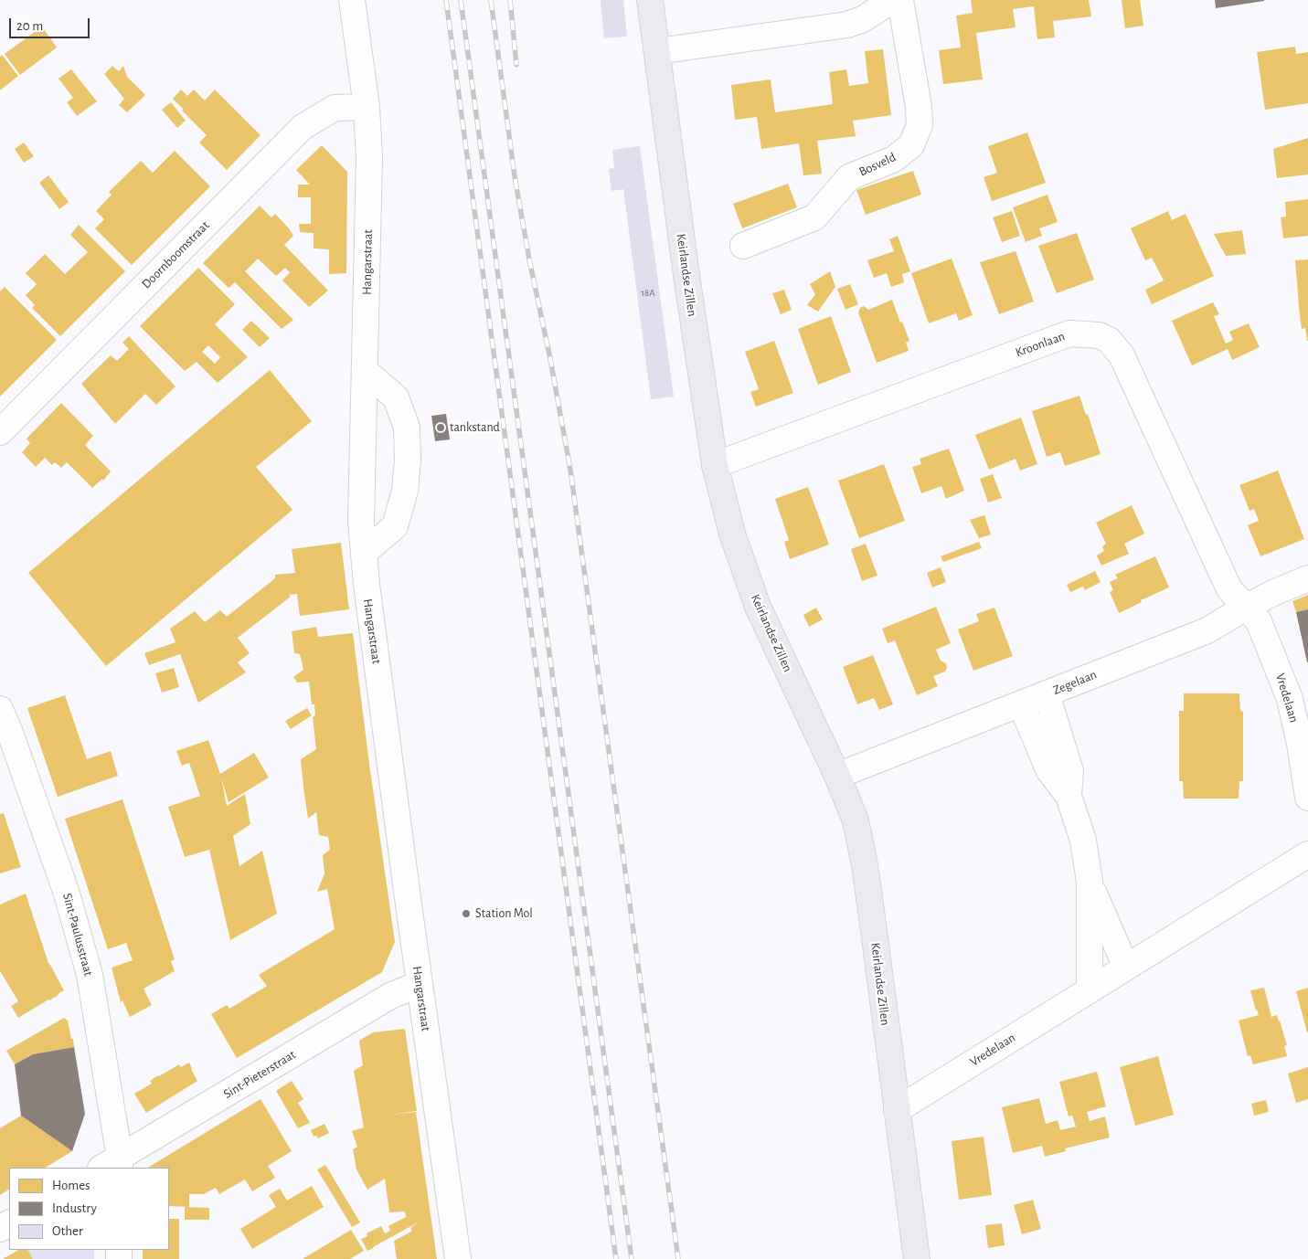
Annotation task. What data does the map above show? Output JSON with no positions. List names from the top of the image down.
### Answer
{
  "streets": {
    "main road": ["Keirlandse Zillen"],
    "street": [
      "Bosveld",
      "Doornboomstraat",
      "Hangarstraat",
      "Kroonlaan",
      "Zegelaan",
      "Vredelaan",
      "Sint-Paulusstraat",
      "Sint-Pieterstraat"
    ]
  },
  "crossings": [
    ["Doornboomstraat", "Hangarstraat"],
    ["Hangarstraat", "Sint-Pieterstraat"],
    ["Keirlandse Zillen", "Kroonlaan"],
    ["Keirlandse Zillen", "Zegelaan"],
    ["Keirlandse Zillen", "Vredelaan"],
    ["Kroonlaan", "Zegelaan"],
    ["Kroonlaan", "Vredelaan"],
    ["Zegelaan", "Vredelaan"],
    ["Sint-Paulusstraat", "Sint-Pieterstraat"]
  ],
  "places": ["tankstand", "Station Mol"],
  "house_numbers": ["18A"],
  "legend": ["Homes", "Industry", "Other"],
  "scale_bar": "20 m"
}
